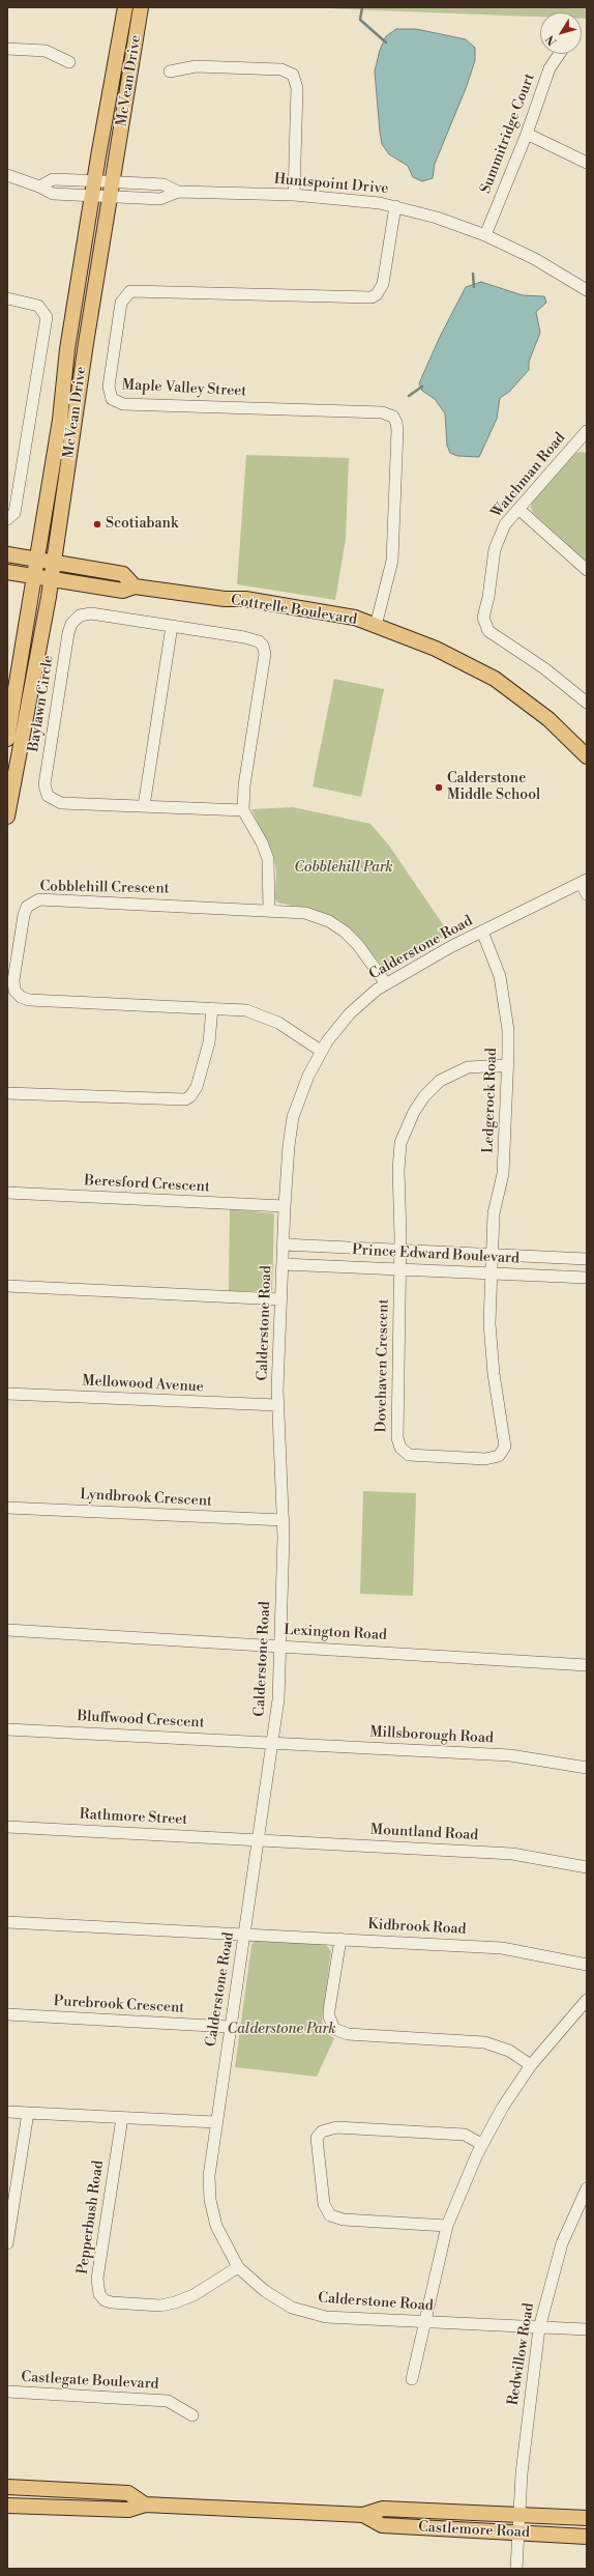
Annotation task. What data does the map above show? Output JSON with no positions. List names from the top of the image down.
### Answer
{
  "streets": {
    "main road": ["McVean Drive", "Cottrelle Boulevard", "Castlemore Road"],
    "street": [
      "Summitridge Court",
      "Huntspoint Drive",
      "Maple Valley Street",
      "Watchman Road",
      "Baylawn Circle",
      "Cobblehill Crescent",
      "Calderstone Road",
      "Ledgerock Road",
      "Beresford Crescent",
      "Prince Edward Boulevard",
      "Dovehaven Crescent",
      "Mellowood Avenue",
      "Lyndbrook Crescent",
      "Lexington Road",
      "Bluffwood Crescent",
      "Millsborough Road",
      "Rathmore Street",
      "Mountland Road",
      "Kidbrook Road",
      "Purebrook Crescent",
      "Pepperbush Road",
      "Redwillow Road",
      "Castlegate Boulevard"
    ]
  },
  "crossings": [
    ["McVean Drive", "Huntspoint Drive"],
    ["McVean Drive", "Cottrelle Boulevard"],
    ["Summitridge Court", "Huntspoint Drive"],
    ["Huntspoint Drive", "Maple Valley Street"],
    ["Maple Valley Street", "Cottrelle Boulevard"],
    ["Cobblehill Crescent", "Calderstone Road"],
    ["Calderstone Road", "Ledgerock Road"],
    ["Calderstone Road", "Beresford Crescent"],
    ["Calderstone Road", "Prince Edward Boulevard"],
    ["Calderstone Road", "Mellowood Avenue"],
    ["Calderstone Road", "Lyndbrook Crescent"],
    ["Calderstone Road", "Lexington Road"],
    ["Calderstone Road", "Bluffwood Crescent"],
    ["Calderstone Road", "Millsborough Road"],
    ["Calderstone Road", "Rathmore Street"],
    ["Calderstone Road", "Mountland Road"],
    ["Calderstone Road", "Kidbrook Road"],
    ["Calderstone Road", "Purebrook Crescent"],
    ["Calderstone Road", "Pepperbush Road"],
    ["Calderstone Road", "Redwillow Road"],
    ["Ledgerock Road", "Prince Edward Boulevard"],
    ["Ledgerock Road", "Dovehaven Crescent"],
    ["Prince Edward Boulevard", "Dovehaven Crescent"],
    ["Bluffwood Crescent", "Millsborough Road"],
    ["Rathmore Street", "Mountland Road"],
    ["Redwillow Road", "Castlemore Road"]
  ],
  "parks": ["Cobblehill Park", "Calderstone Park"],
  "places": ["Scotiabank", "Calderstone Middle School"],
  "north": "bottom left"
}
